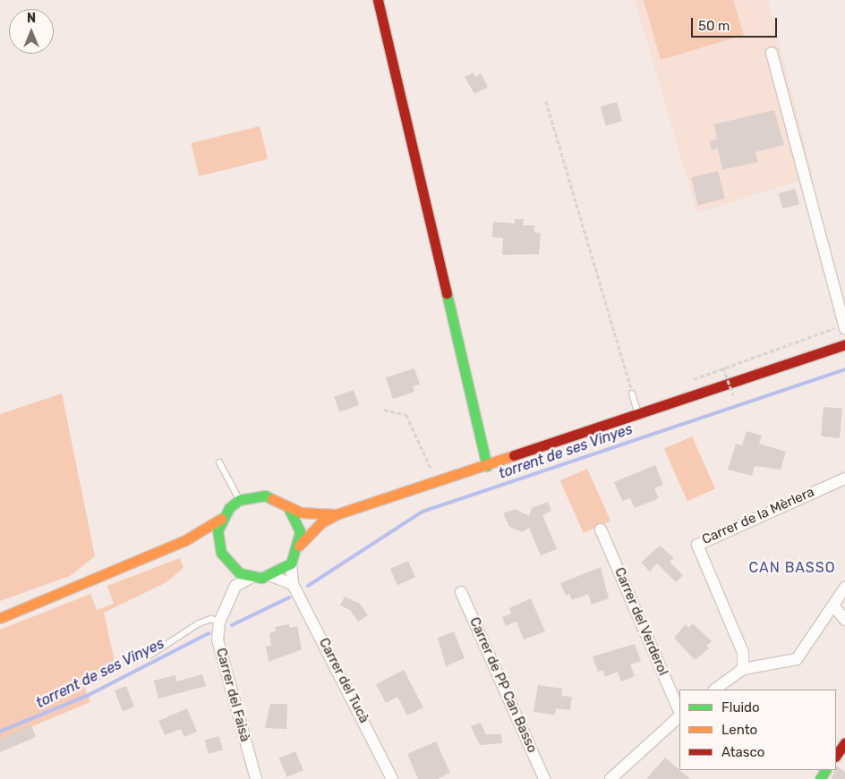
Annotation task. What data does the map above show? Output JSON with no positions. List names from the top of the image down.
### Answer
{
  "streets": {
    "street": [
      "Carrer de la Mèrlera",
      "Carrer del Verderol",
      "Carrer del Tucà",
      "Carrer de PP Can Basso",
      "Carrer del Faisà"
    ]
  },
  "districts": ["CAN BASSO"],
  "water": ["torrent de ses Vinyes"],
  "legend": ["Fluido", "Lento", "Atasco"],
  "scale_bar": "50 m",
  "north": "top"
}
